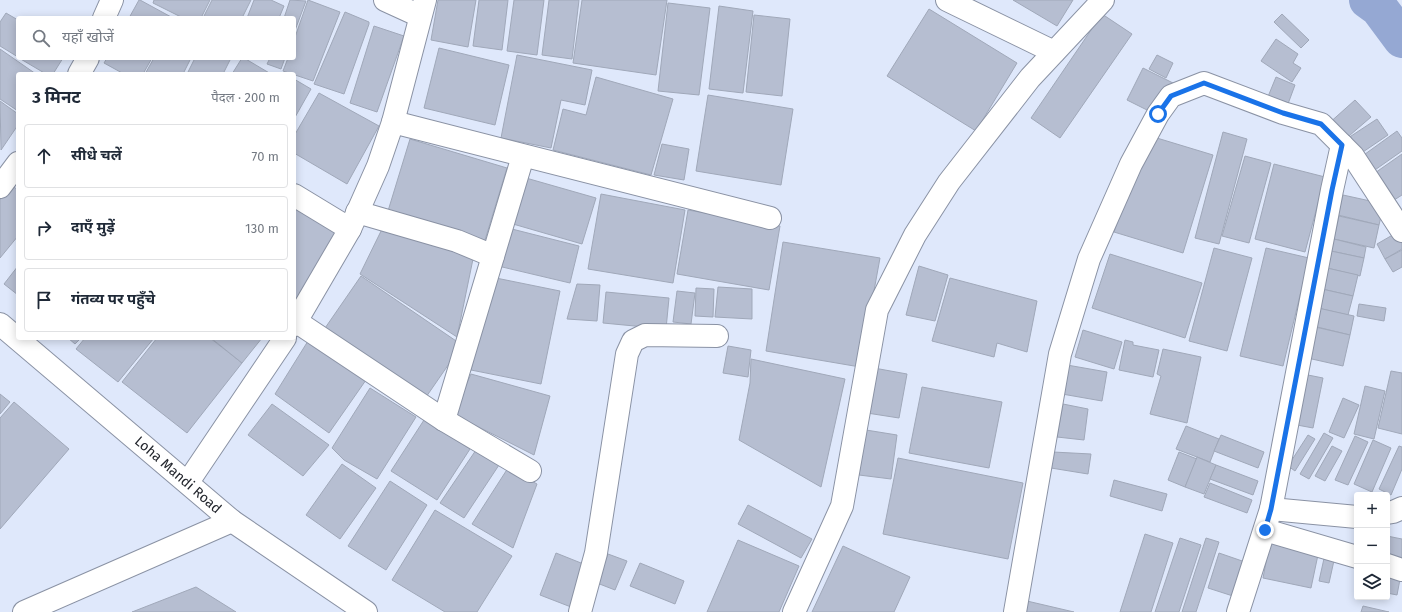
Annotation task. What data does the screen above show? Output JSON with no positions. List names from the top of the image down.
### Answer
{
  "streets": {
    "street": ["Loha Mandi Road"]
  },
  "page": {
    "search": "यहाँ खोजें",
    "heading": ["3 मिनट", "पैदल · 200 m"],
    "list": [
      ["सीधे चलें", "70 m"],
      ["दाएँ मुड़ें", "130 m"],
      "गंतव्य पर पहुँचे"
    ],
    "map_buttons": ["+", "−"]
  }
}
